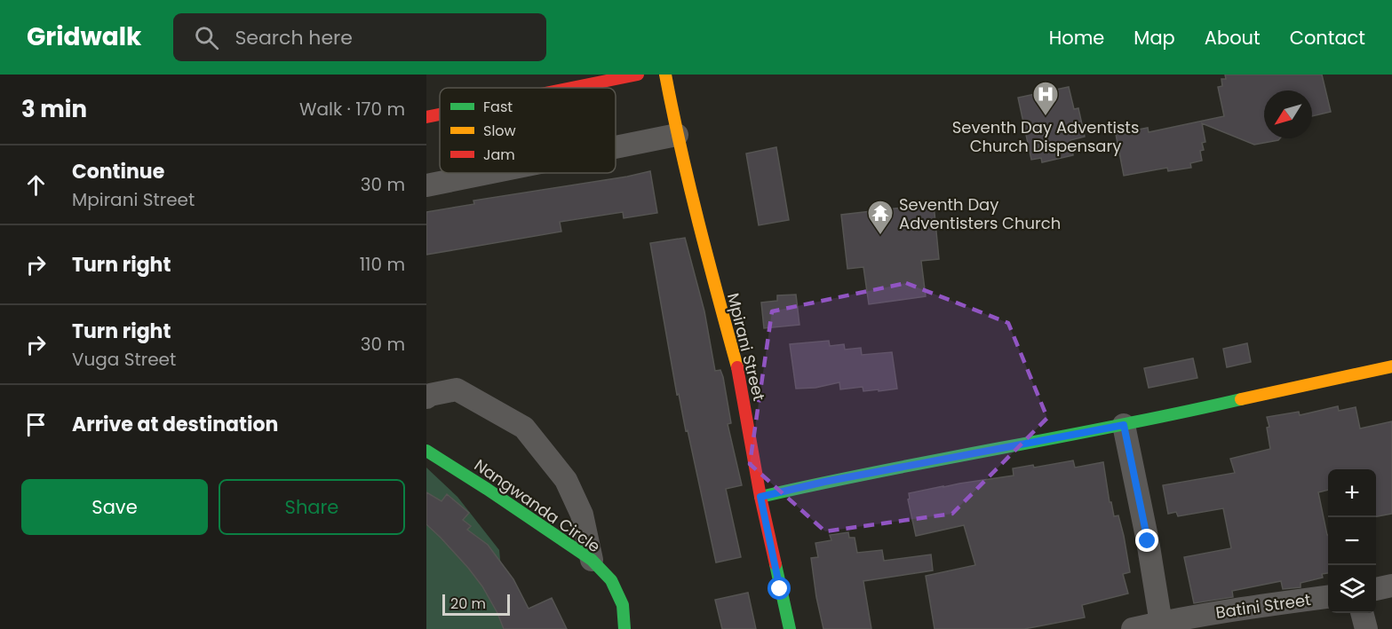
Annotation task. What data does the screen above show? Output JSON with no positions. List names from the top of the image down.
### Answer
{
  "streets": {
    "street": ["Mpirani Street", "Nangwanda Circle", "Batini Street"]
  },
  "places": {
    "hospital": ["Seventh Day Adventists Church Dispensary"],
    "temple": ["Seventh Day Adventisters Church"]
  },
  "legend": ["Fast", "Slow", "Jam"],
  "scale_bar": "20 m",
  "north": "bottom left",
  "page": {
    "header": "Gridwalk",
    "search": "Search here",
    "nav": [
      "Home",
      "Map",
      "About",
      "Contact"
    ],
    "heading": ["3 min", "Walk · 170 m"],
    "list": [
      ["Continue", "Mpirani Street", "30 m"],
      ["Turn right", "110 m"],
      ["Turn right", "Vuga Street", "30 m"],
      "Arrive at destination"
    ],
    "buttons": ["Save", "Share"],
    "map_buttons": ["+", "−"],
    "scale": "20 m"
  }
}
